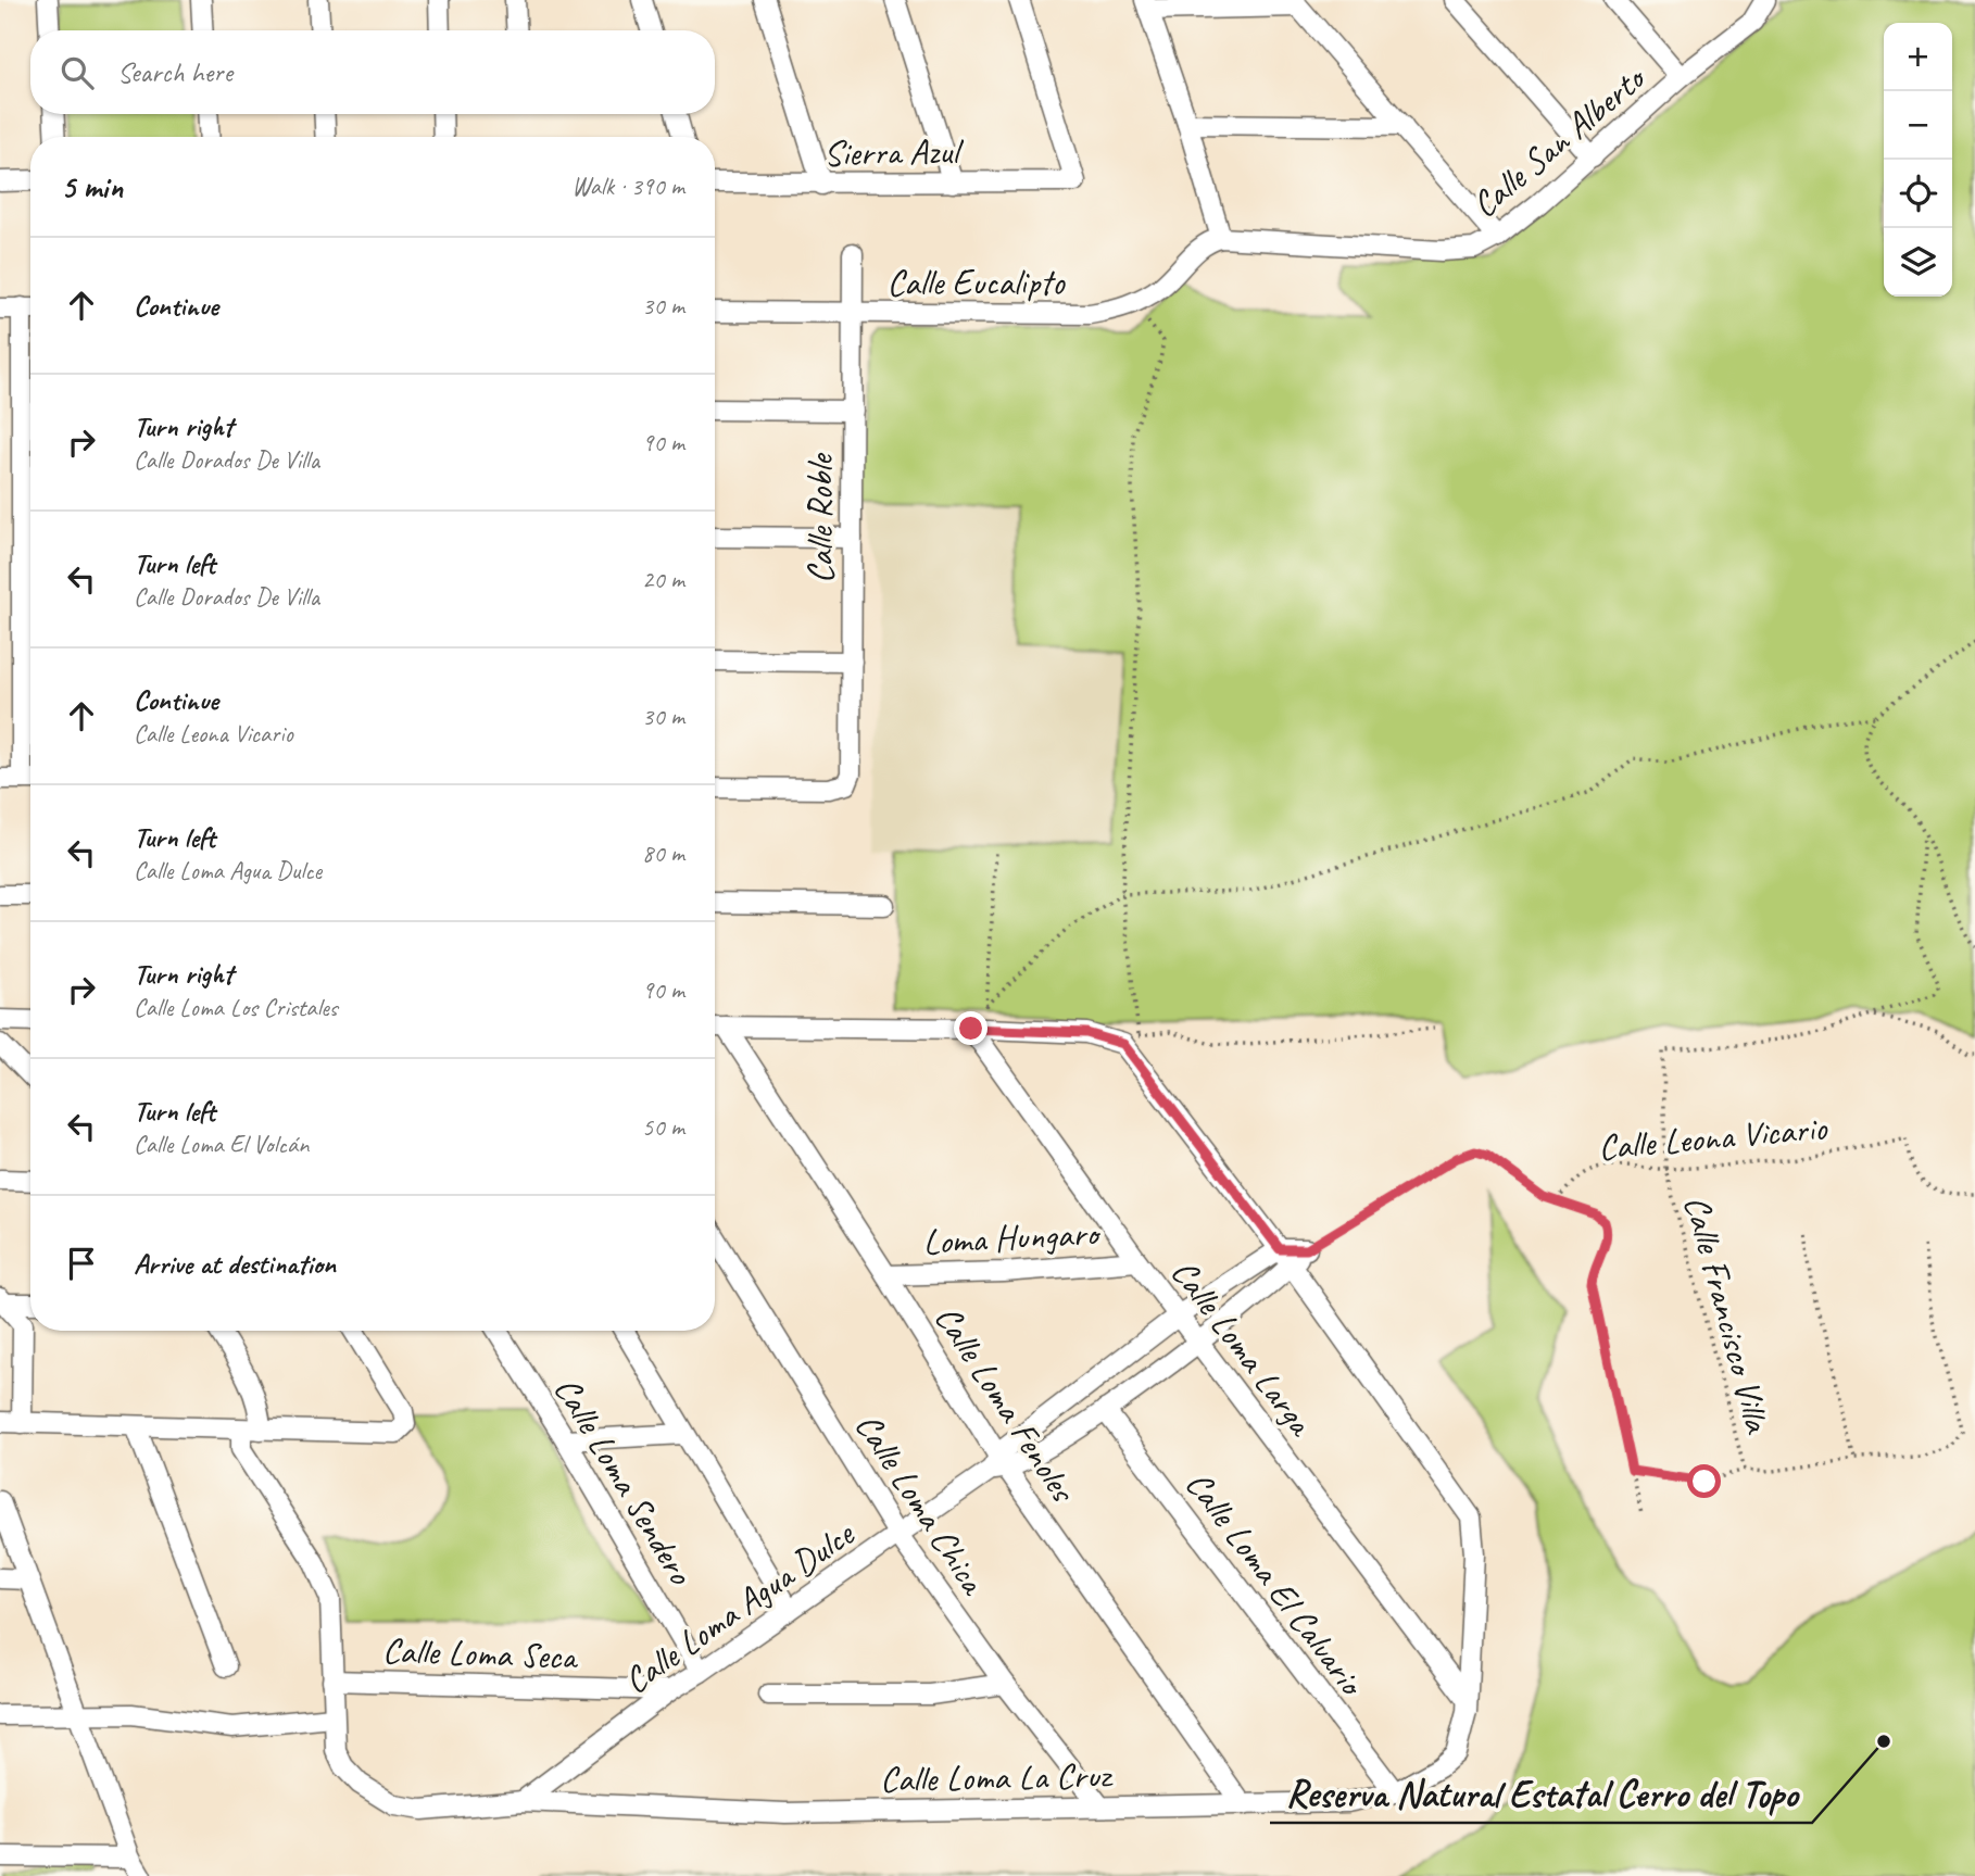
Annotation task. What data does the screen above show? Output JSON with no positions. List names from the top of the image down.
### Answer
{
  "streets": {
    "street": [
      "Calle San Alberto",
      "Sierra Azul",
      "Calle Eucalipto",
      "Calle Roble",
      "Loma Hungaro",
      "Calle Loma Larga",
      "Calle Loma Fenoles",
      "Calle Loma Sendero",
      "Calle Loma Chica",
      "Calle Loma El Calvario",
      "Calle Loma Agua Dulce",
      "Calle Loma Seca",
      "Calle Loma La Cruz"
    ],
    "path": ["Calle Leona Vicario", "Calle Francisco Villa"]
  },
  "crossings": [
    ["Calle San Alberto", "Calle Eucalipto"],
    ["Calle Eucalipto", "Calle Roble"],
    ["Calle Leona Vicario", "Calle Francisco Villa"],
    ["Loma Hungaro", "Calle Loma Larga"],
    ["Loma Hungaro", "Calle Loma Fenoles"],
    ["Calle Loma Larga", "Calle Loma Agua Dulce"],
    ["Calle Loma Larga", "Calle Loma La Cruz"],
    ["Calle Loma Fenoles", "Calle Loma Agua Dulce"],
    ["Calle Loma Fenoles", "Calle Loma La Cruz"],
    ["Calle Loma Sendero", "Calle Loma Agua Dulce"],
    ["Calle Loma Chica", "Calle Loma Agua Dulce"],
    ["Calle Loma Chica", "Calle Loma La Cruz"],
    ["Calle Loma El Calvario", "Calle Loma Agua Dulce"],
    ["Calle Loma El Calvario", "Calle Loma La Cruz"],
    ["Calle Loma Agua Dulce", "Calle Loma Seca"],
    ["Calle Loma Agua Dulce", "Calle Loma La Cruz"],
    ["Calle Loma Seca", "Calle Loma La Cruz"]
  ],
  "places": ["Reserva Natural Estatal Cerro del Topo"],
  "page": {
    "map_buttons": ["+", "−"],
    "search": "Search here",
    "heading": ["5 min", "Walk · 390 m"],
    "list": [
      ["Continue", "30 m"],
      ["Turn right", "Calle Dorados De Villa", "90 m"],
      ["Turn left", "Calle Dorados De Villa", "20 m"],
      ["Continue", "Calle Leona Vicario", "30 m"],
      ["Turn left", "Calle Loma Agua Dulce", "80 m"],
      ["Turn right", "Calle Loma Los Cristales", "90 m"],
      ["Turn left", "Calle Loma El Volcán", "50 m"],
      "Arrive at destination"
    ]
  }
}
